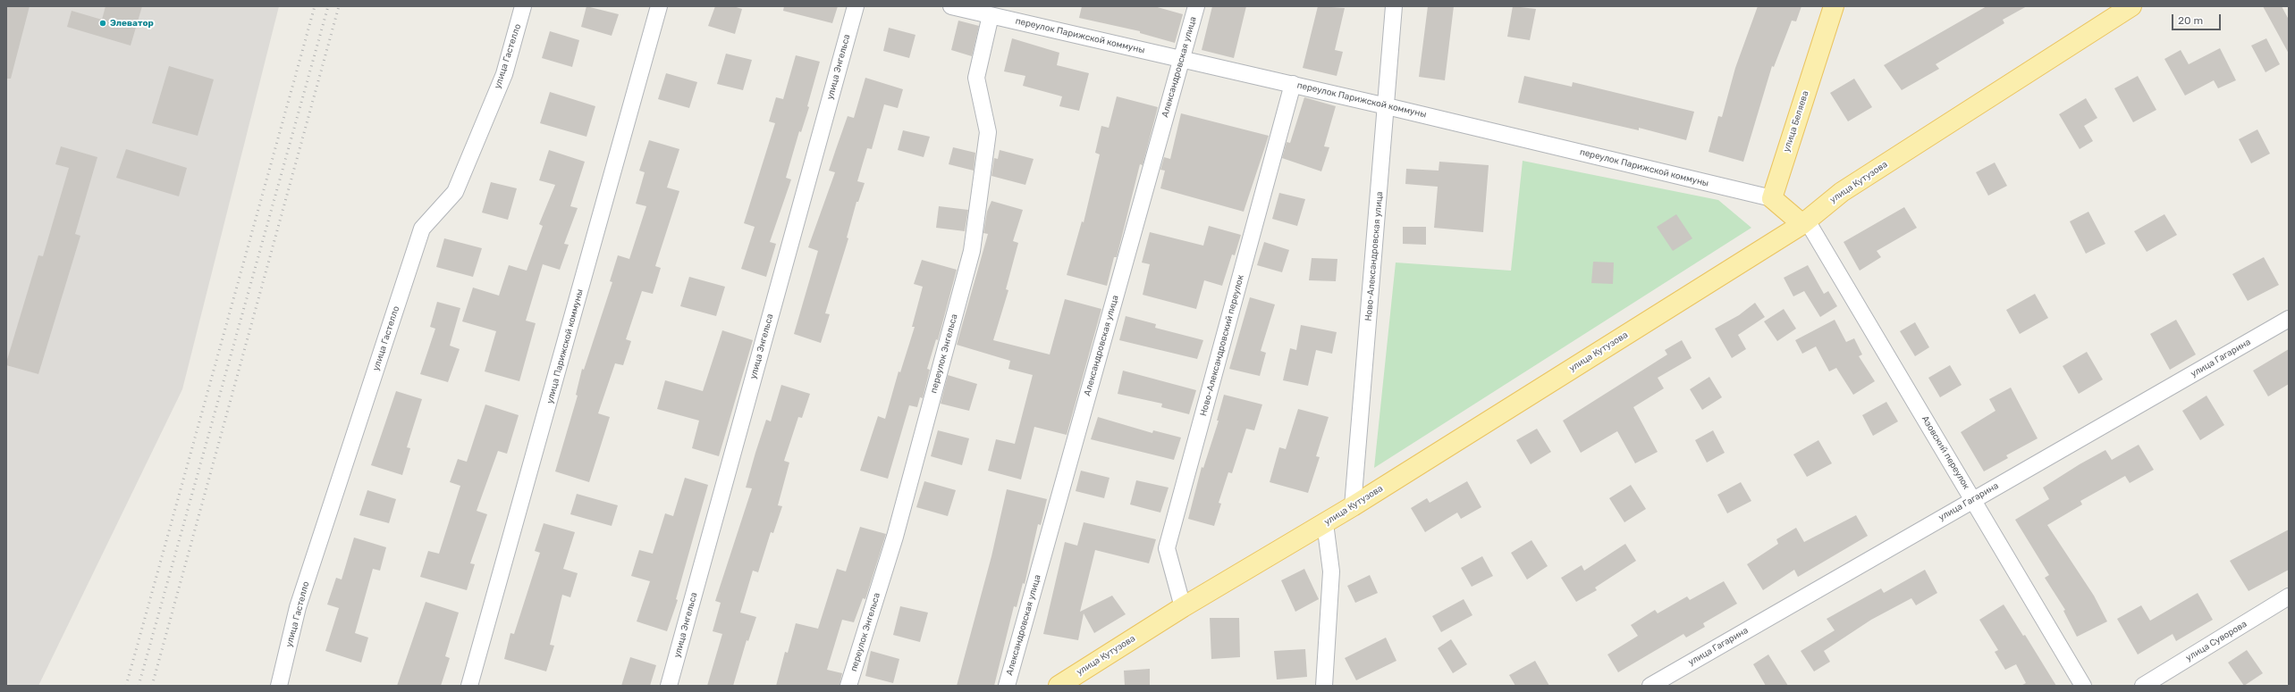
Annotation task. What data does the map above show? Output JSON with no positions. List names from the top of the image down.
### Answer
{
  "streets": {
    "main road": ["улица Беляева", "улица Кутузова"],
    "street": [
      "переулок Парижской коммуны",
      "улица Гастелло",
      "улица Энгельса",
      "Александровская улица",
      "Ново-Александровская улица",
      "Ново-Александровский переулок",
      "улица Парижской коммуны",
      "переулок Энгельса",
      "улица Гагарина",
      "Азовский переулок",
      "улица Суворова"
    ]
  },
  "crossings": [
    ["переулок Парижской коммуны", "Александровская улица"],
    ["переулок Парижской коммуны", "улица Беляева"],
    ["переулок Парижской коммуны", "Ново-Александровская улица"],
    ["переулок Парижской коммуны", "Ново-Александровский переулок"],
    ["переулок Парижской коммуны", "переулок Энгельса"],
    ["улица Кутузова", "Ново-Александровская улица"],
    ["улица Кутузова", "Ново-Александровский переулок"],
    ["улица Кутузова", "Азовский переулок"],
    ["улица Гагарина", "Азовский переулок"]
  ],
  "places": ["Элеватор"],
  "scale_bar": "20 m"
}
